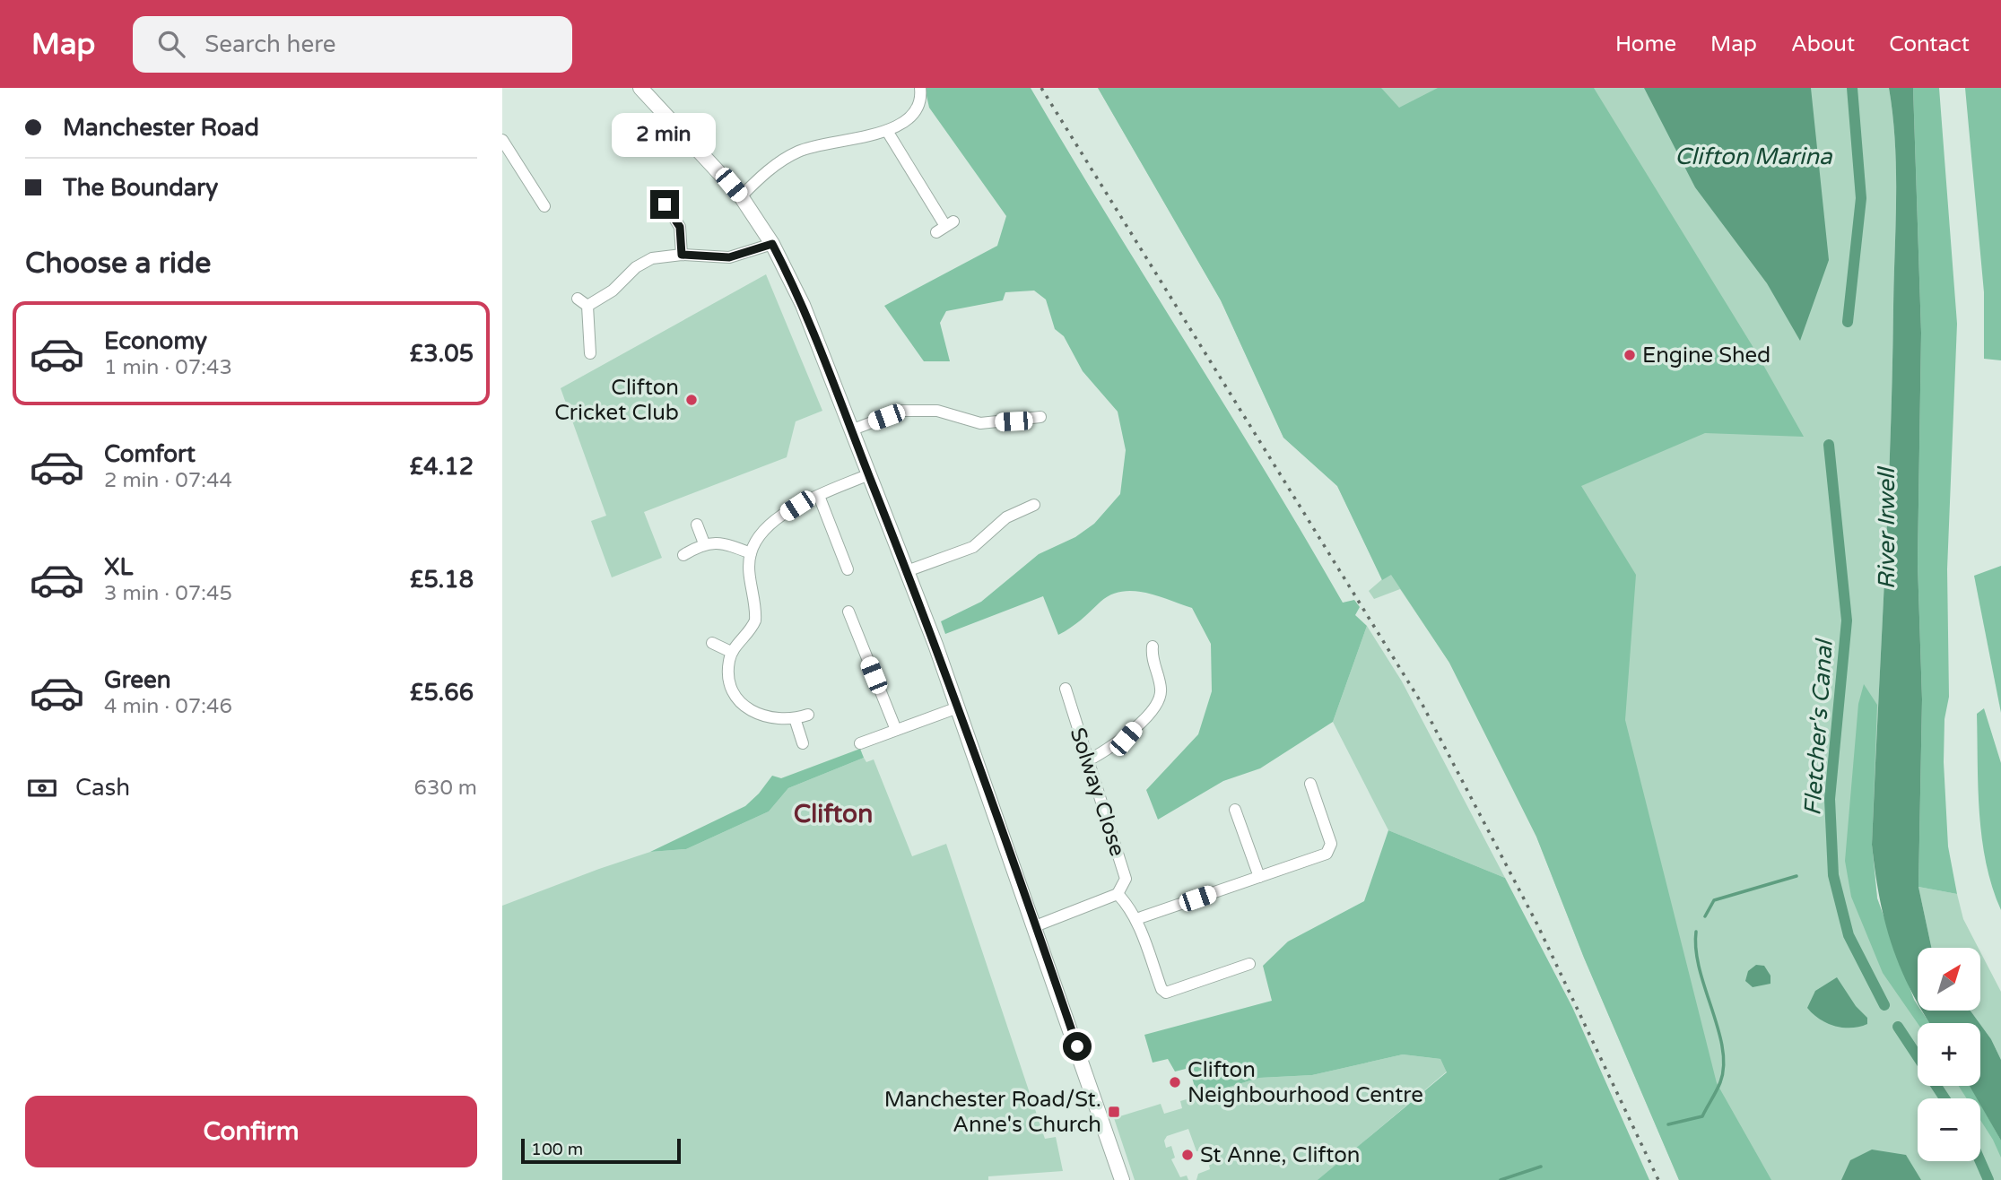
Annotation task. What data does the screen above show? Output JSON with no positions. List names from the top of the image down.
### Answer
{
  "streets": {
    "street": ["Solway Close"]
  },
  "districts": ["Clifton"],
  "water": ["Clifton Marina", "River Irwell", "Fletcher's Canal"],
  "places": {
    "other": [
      "Engine Shed",
      "Clifton Cricket Club",
      "Clifton Neighbourhood Centre",
      "St Anne, Clifton"
    ],
    "transit": ["Manchester Road/St. Anne's Church"]
  },
  "scale_bar": "100 m",
  "north": "top right",
  "page": {
    "header": "Map",
    "search": "Search here",
    "nav": [
      "Home",
      "Map",
      "About",
      "Contact"
    ],
    "banner": ["Manchester Road", "The Boundary"],
    "bubble": "2 min",
    "heading": "Choose a ride",
    "list": [
      {
        "name": "Economy",
        "note": "1 min · 07:43",
        "value": "£3.05"
      },
      {
        "name": "Comfort",
        "note": "2 min · 07:44",
        "value": "£4.12"
      },
      {
        "name": "XL",
        "note": "3 min · 07:45",
        "value": "£5.18"
      },
      {
        "name": "Green",
        "note": "4 min · 07:46",
        "value": "£5.66"
      }
    ],
    "pay": ["Cash", "630 m"],
    "map_buttons": ["+", "−"],
    "buttons": "Confirm",
    "scale": "100 m"
  }
}
